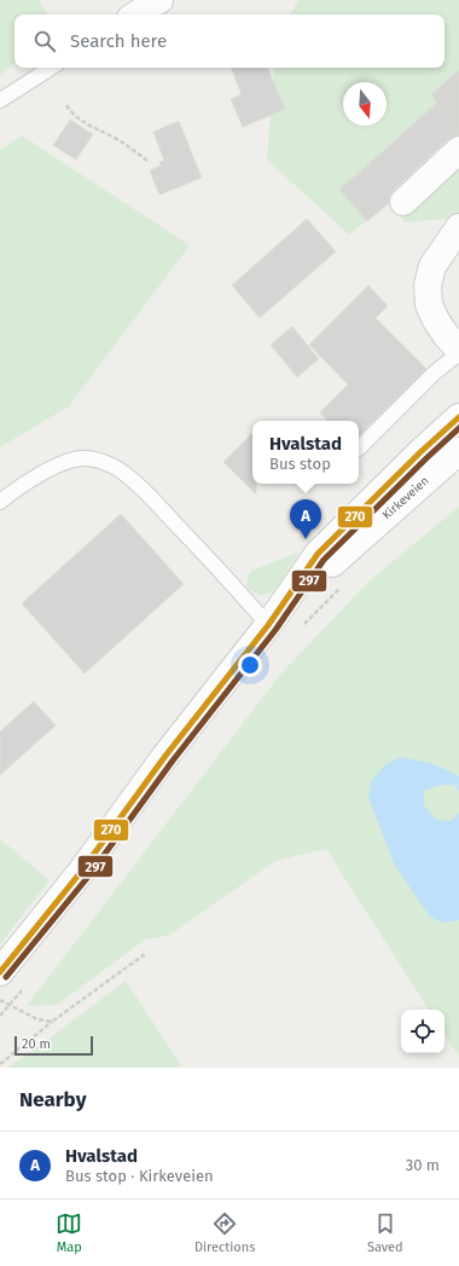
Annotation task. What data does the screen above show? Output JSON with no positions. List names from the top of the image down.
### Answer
{
  "streets": {
    "main road": ["Kirkeveien"]
  },
  "lines": ["transit line 270", "transit line 297"],
  "scale_bar": "20 m",
  "north": "bottom",
  "page": {
    "search": "Search here",
    "popup": ["Hvalstad", "Bus stop"],
    "pins": "A",
    "scale": "20 m",
    "heading": "Nearby",
    "list": [
      {
        "mark": "A",
        "name": "Hvalstad",
        "note": "Bus stop · Kirkeveien",
        "value": "30 m"
      }
    ],
    "nav": ["Map", "Directions", "Saved"]
  }
}
